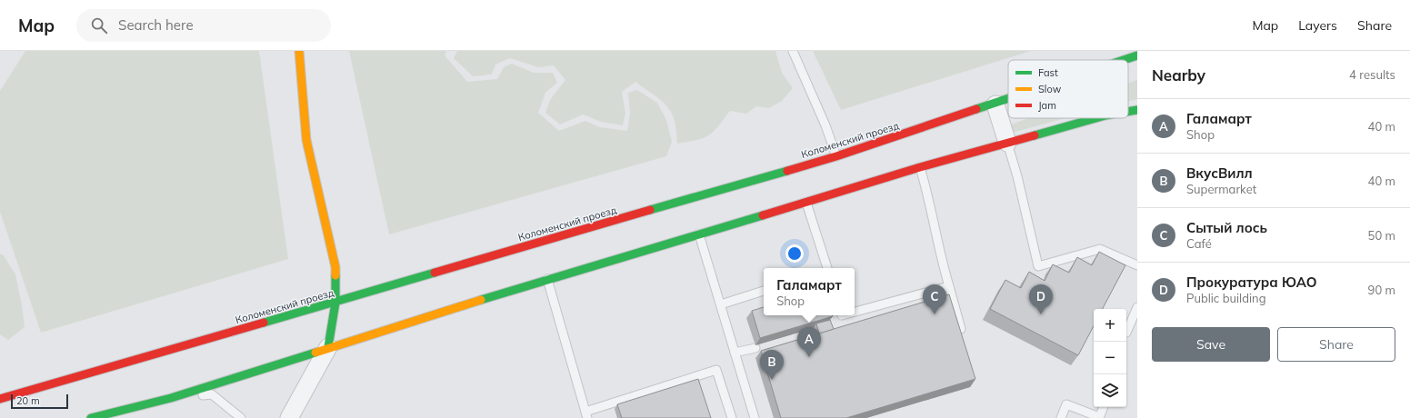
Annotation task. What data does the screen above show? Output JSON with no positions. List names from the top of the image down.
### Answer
{
  "streets": {
    "main road": ["Коломенский проезд"]
  },
  "legend": ["Fast", "Slow", "Jam"],
  "scale_bar": "20 m",
  "page": {
    "header": "Map",
    "search": "Search here",
    "nav": ["Map", "Layers", "Share"],
    "heading": ["Nearby", "4 results"],
    "list": [
      {
        "mark": "A",
        "name": "Галамарт",
        "note": "Shop",
        "value": "40 m"
      },
      {
        "mark": "B",
        "name": "ВкусВилл",
        "note": "Supermarket",
        "value": "40 m"
      },
      {
        "mark": "C",
        "name": "Сытый лось",
        "note": "Café",
        "value": "50 m"
      },
      {
        "mark": "D",
        "name": "Прокуратура ЮАО",
        "note": "Public building",
        "value": "90 m"
      }
    ],
    "popup": ["Галамарт", "Shop"],
    "pins": [
      "C",
      "D",
      "A",
      "B"
    ],
    "map_buttons": ["+", "−"],
    "buttons": ["Save", "Share"],
    "scale": "20 m"
  }
}
